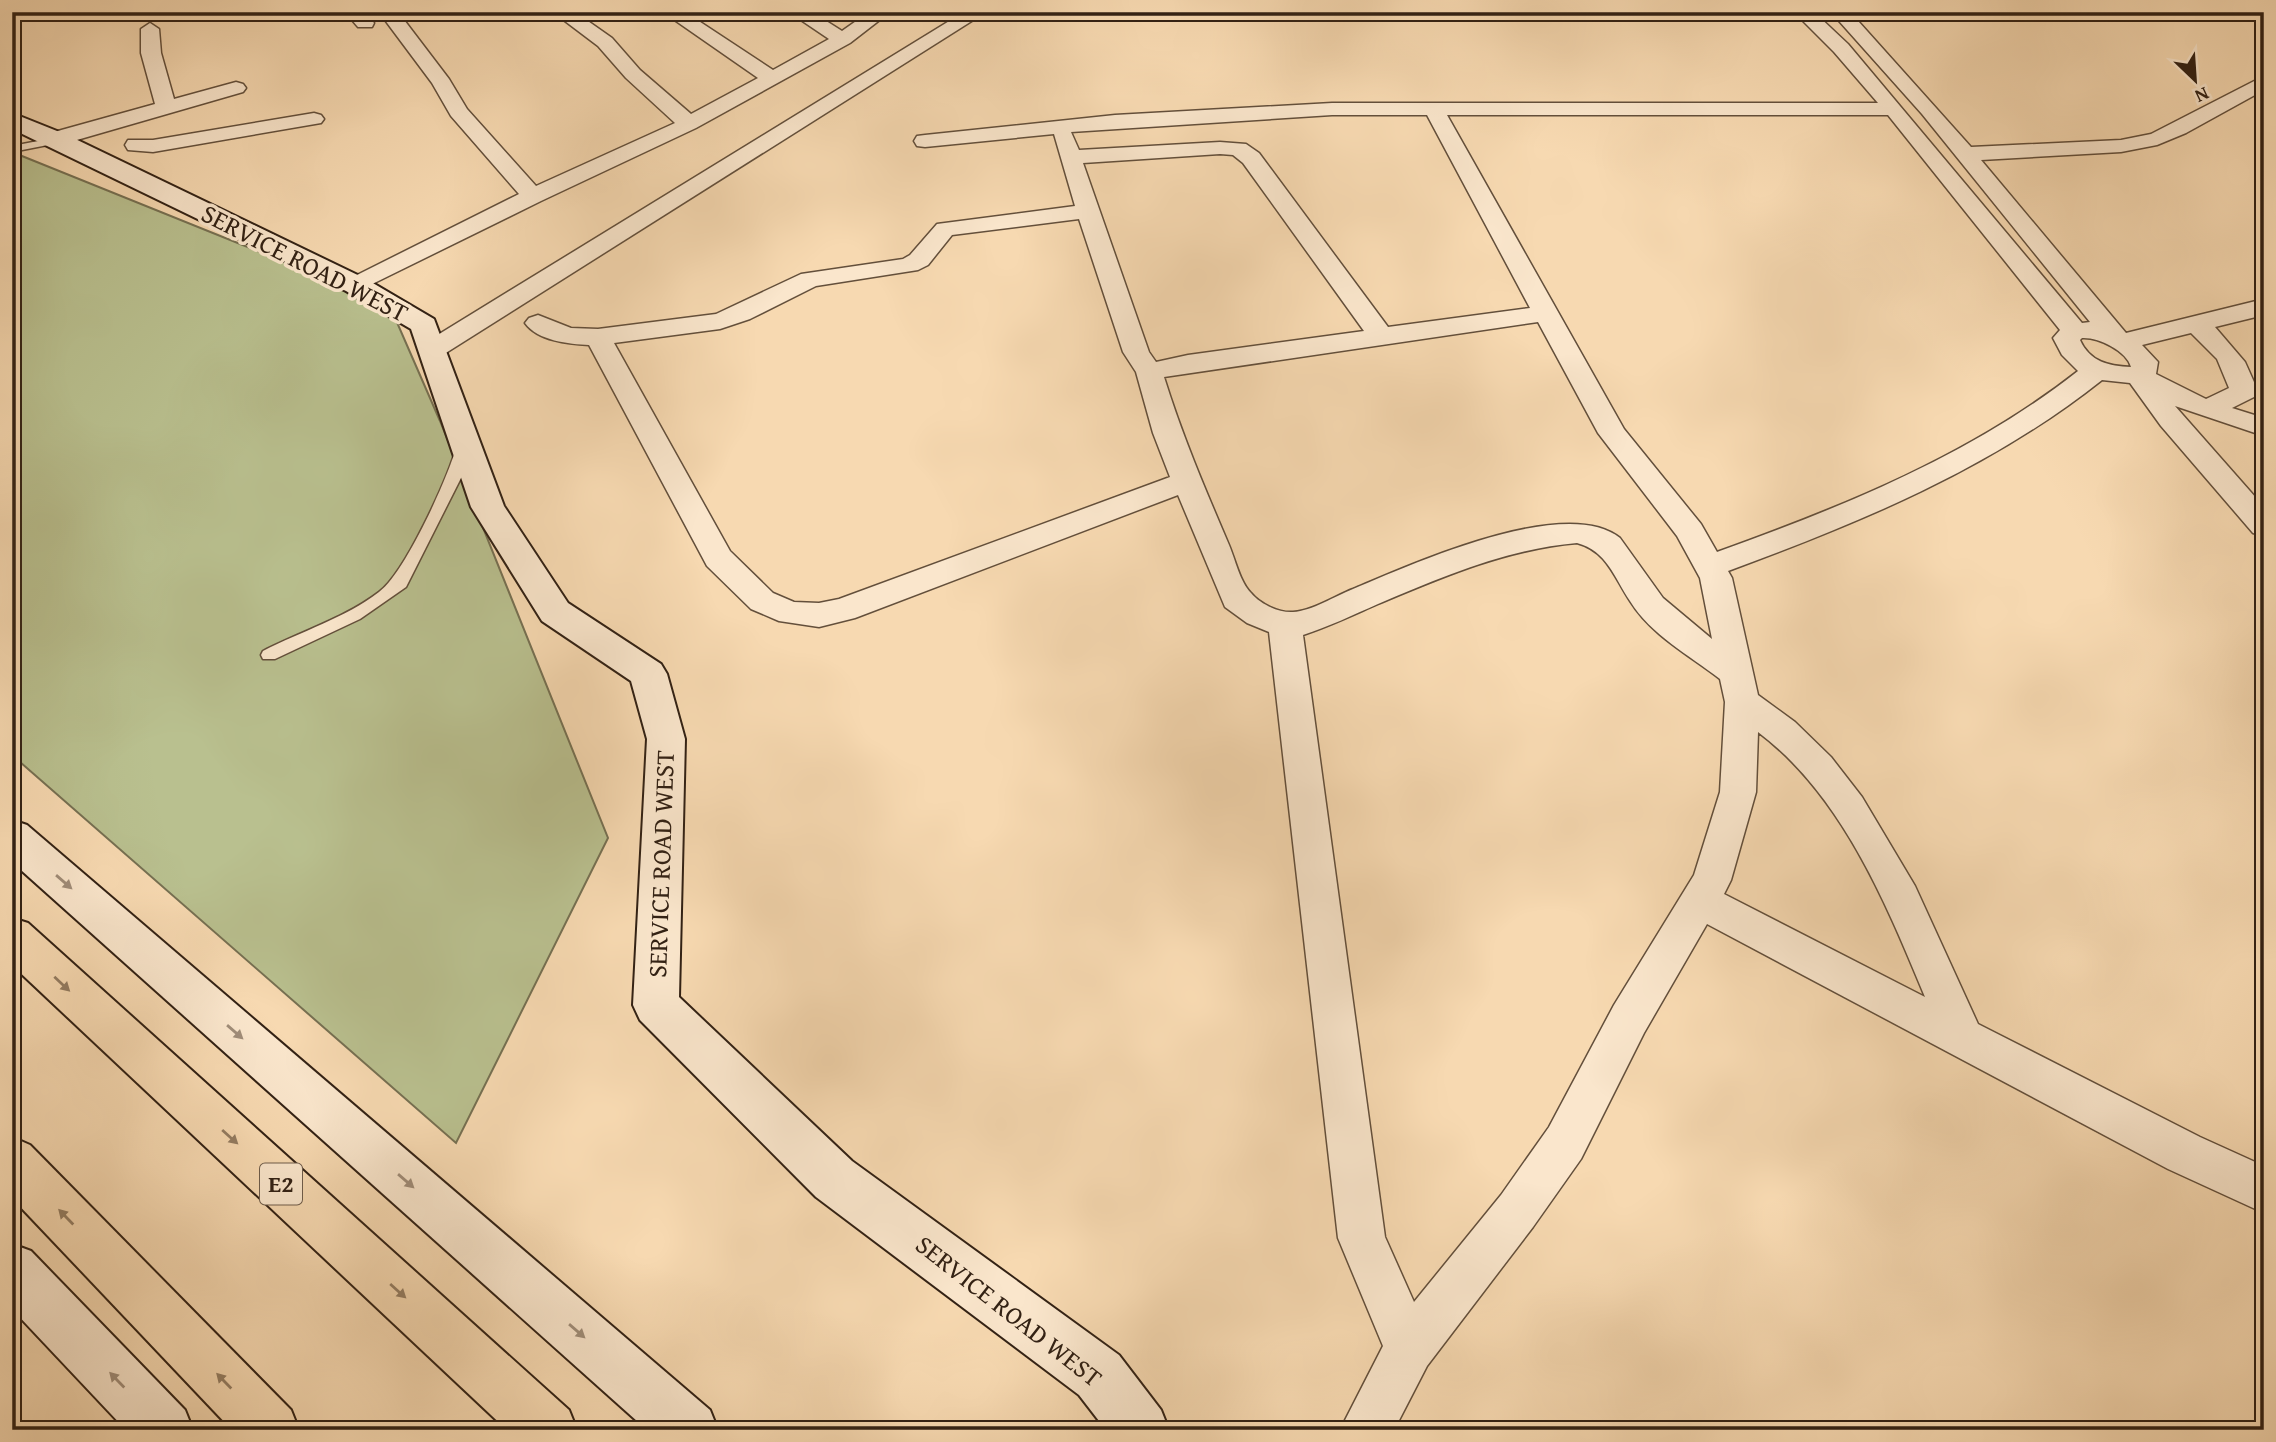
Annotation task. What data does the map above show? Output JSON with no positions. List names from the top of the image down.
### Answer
{
  "streets": {
    "highway": ["E2"],
    "street": ["SERVICE ROAD WEST"]
  },
  "north": "bottom right"
}
